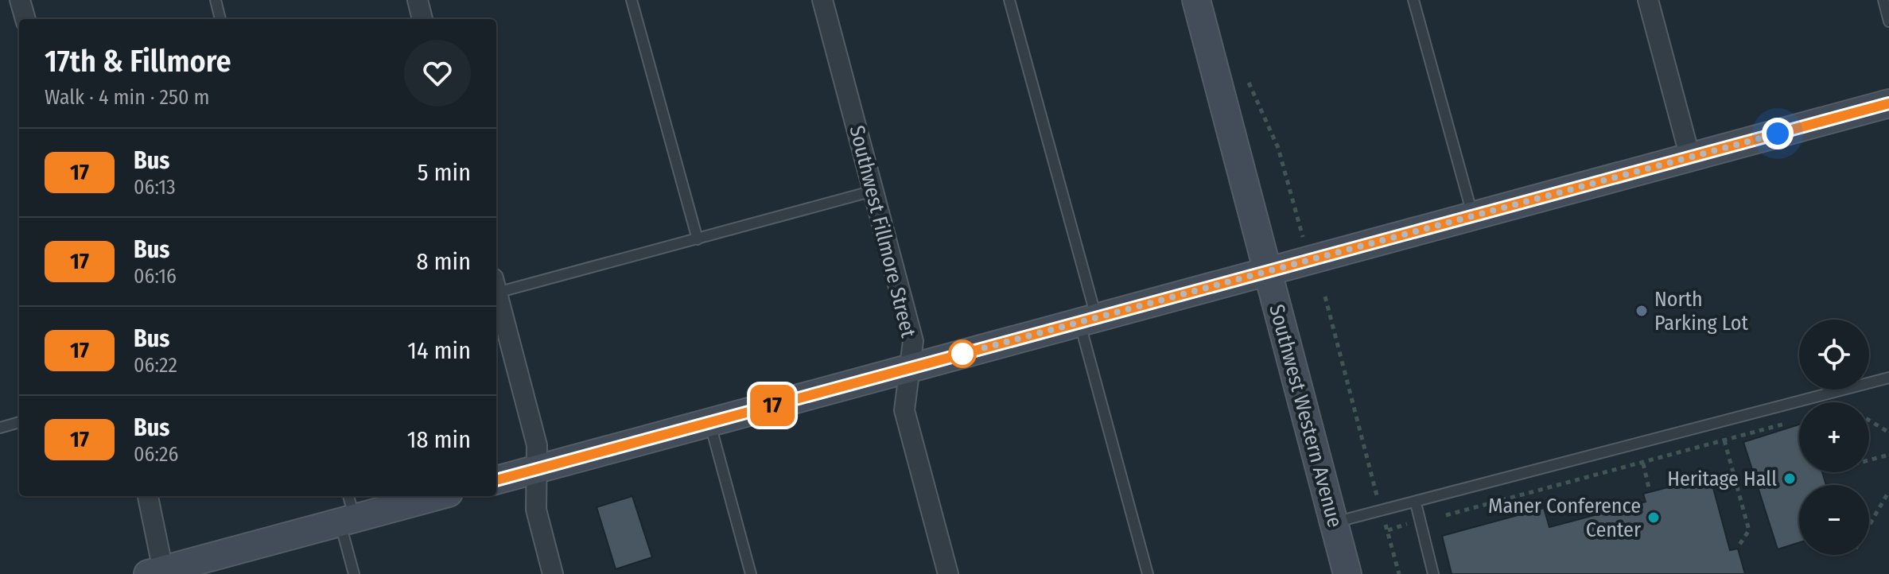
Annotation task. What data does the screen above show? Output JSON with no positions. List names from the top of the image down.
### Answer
{
  "streets": {
    "main road": ["Southwest Western Avenue"],
    "street": ["Southwest Fillmore Street"]
  },
  "places": ["North Parking Lot", "Heritage Hall", "Maner Conference Center"],
  "lines": ["bus line 17"],
  "page": {
    "on_map": "17",
    "heading": ["17th & Fillmore", "Walk · 4 min · 250 m"],
    "list": [
      {
        "mark": "17",
        "name": "Bus",
        "note": "06:13",
        "value": "5 min"
      },
      {
        "mark": "17",
        "name": "Bus",
        "note": "06:16",
        "value": "8 min"
      },
      {
        "mark": "17",
        "name": "Bus",
        "note": "06:22",
        "value": "14 min"
      },
      {
        "mark": "17",
        "name": "Bus",
        "note": "06:26",
        "value": "18 min"
      }
    ],
    "map_buttons": ["+", "−"]
  }
}
